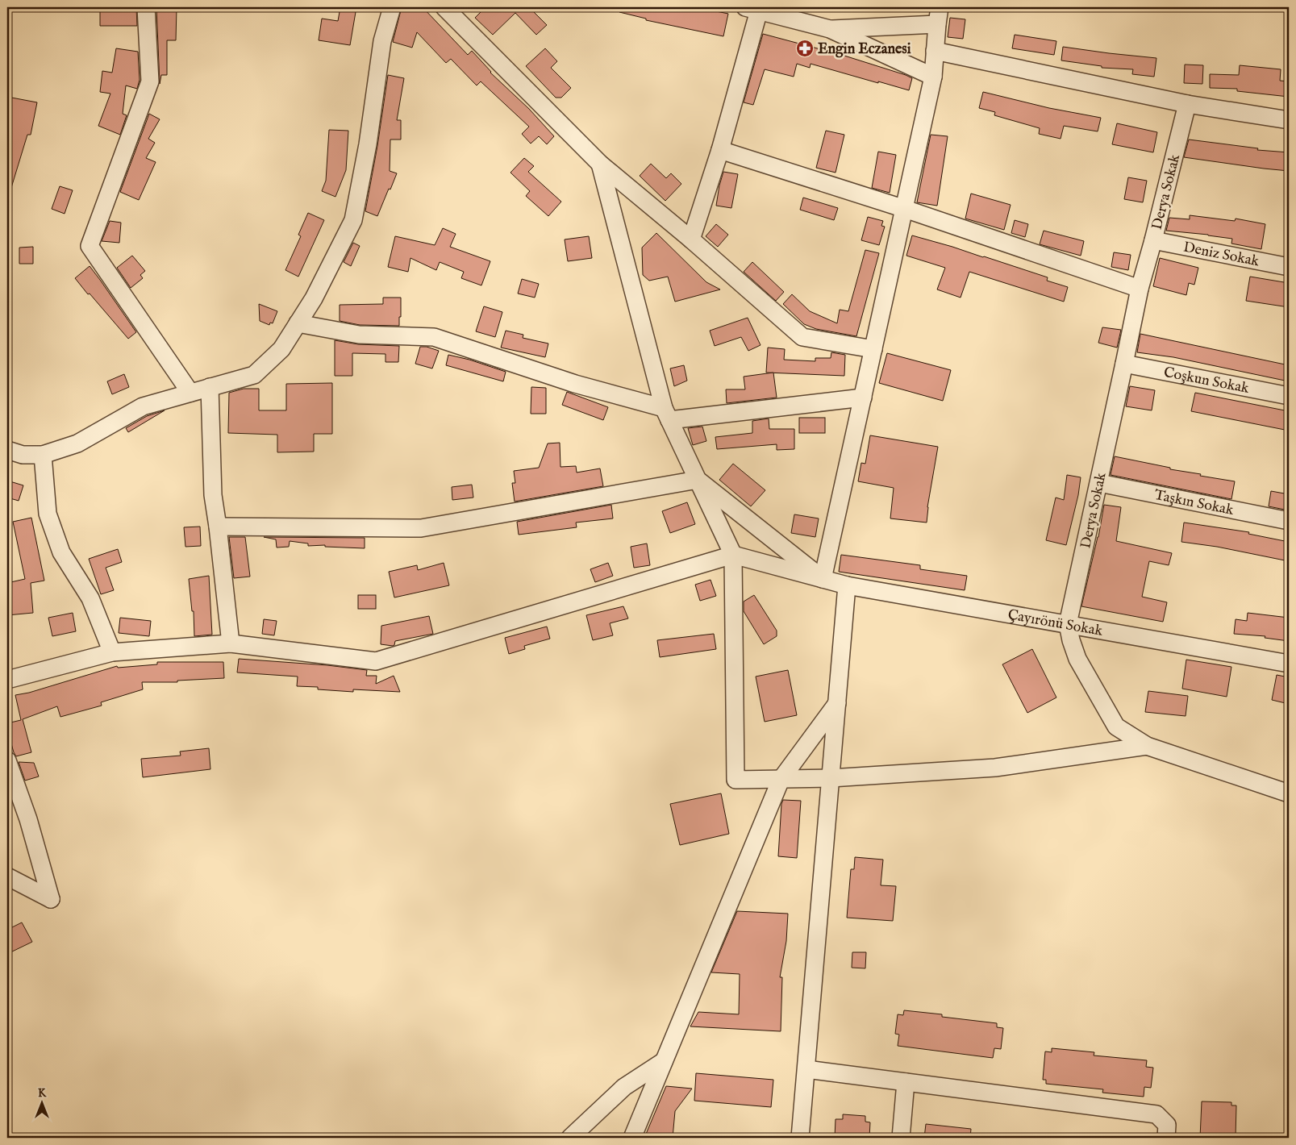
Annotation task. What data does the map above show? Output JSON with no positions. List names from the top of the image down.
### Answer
{
  "streets": {
    "street": [
      "Derya Sokak",
      "Deniz Sokak",
      "Coşkun Sokak",
      "Taşkın Sokak",
      "Çayırönü Sokak"
    ]
  },
  "crossings": [
    ["Derya Sokak", "Deniz Sokak"],
    ["Derya Sokak", "Coşkun Sokak"],
    ["Derya Sokak", "Taşkın Sokak"],
    ["Derya Sokak", "Çayırönü Sokak"]
  ],
  "places": {
    "pharmacy": ["Engin Eczanesi"]
  },
  "north": "top"
}
